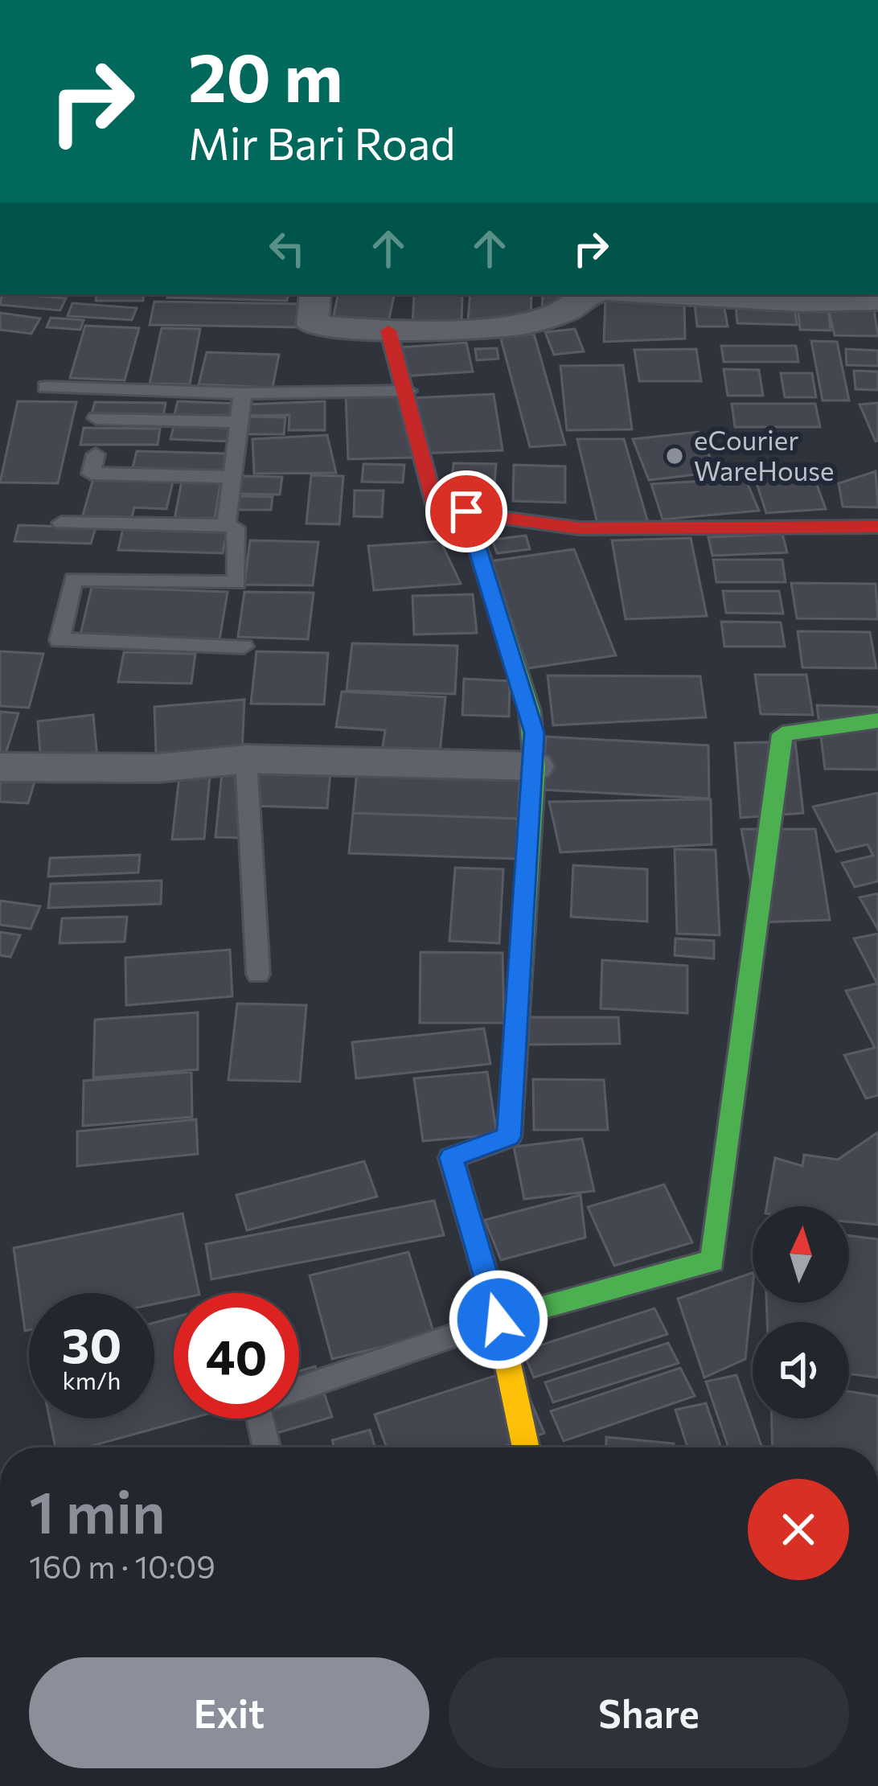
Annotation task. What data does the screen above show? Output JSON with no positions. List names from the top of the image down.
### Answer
{
  "places": ["eCourier WareHouse"],
  "north": "top",
  "page": {
    "turn": ["20 m", "Mir Bari Road"],
    "speed": "30 km/h",
    "limit": "40",
    "heading": ["1 min", "160 m · 10:09"],
    "buttons": ["Exit", "Share"]
  }
}
